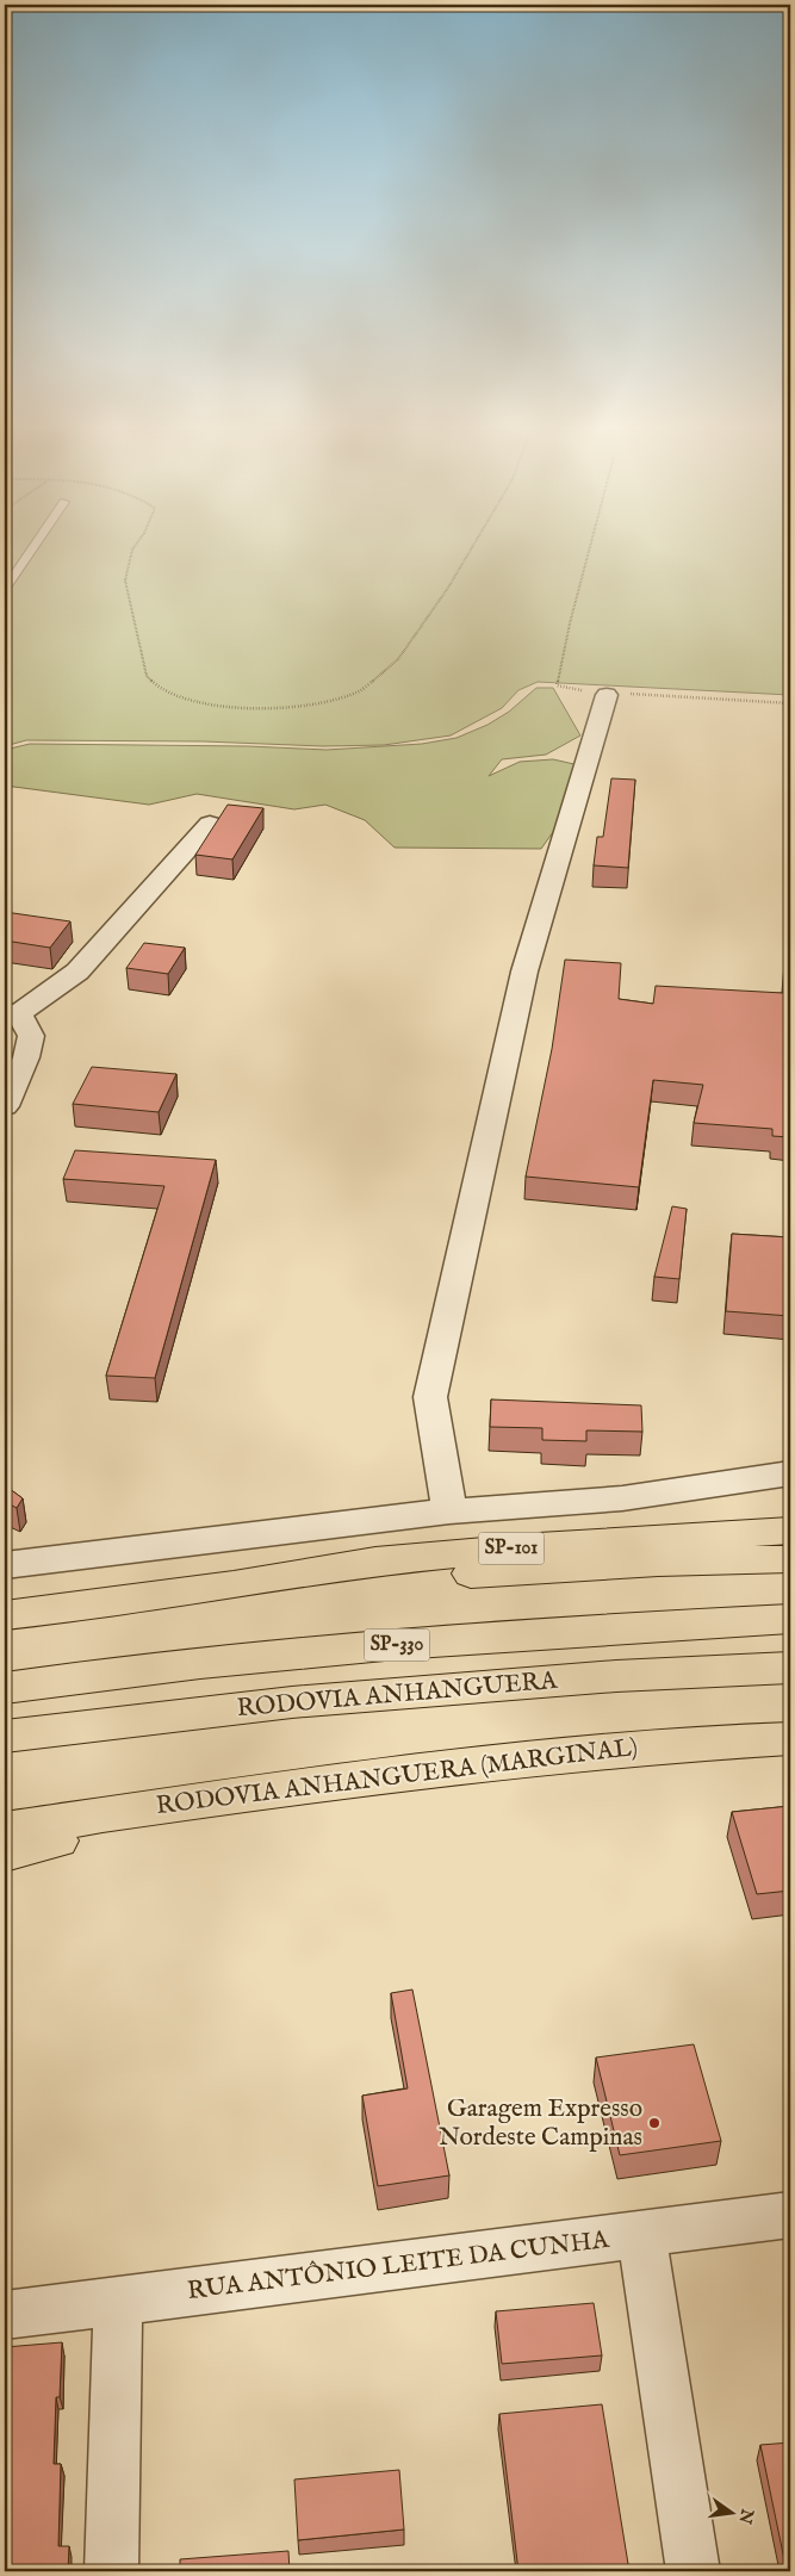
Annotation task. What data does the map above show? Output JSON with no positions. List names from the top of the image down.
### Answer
{
  "streets": {
    "highway": [
      "SP-101",
      "SP-330",
      "RODOVIA ANHANGUERA",
      "RODOVIA ANHANGUERA (MARGINAL)"
    ],
    "street": ["RUA ANTÔNIO LEITE DA CUNHA"]
  },
  "places": ["Garagem Expresso Nordeste Campinas"],
  "north": "right"
}
